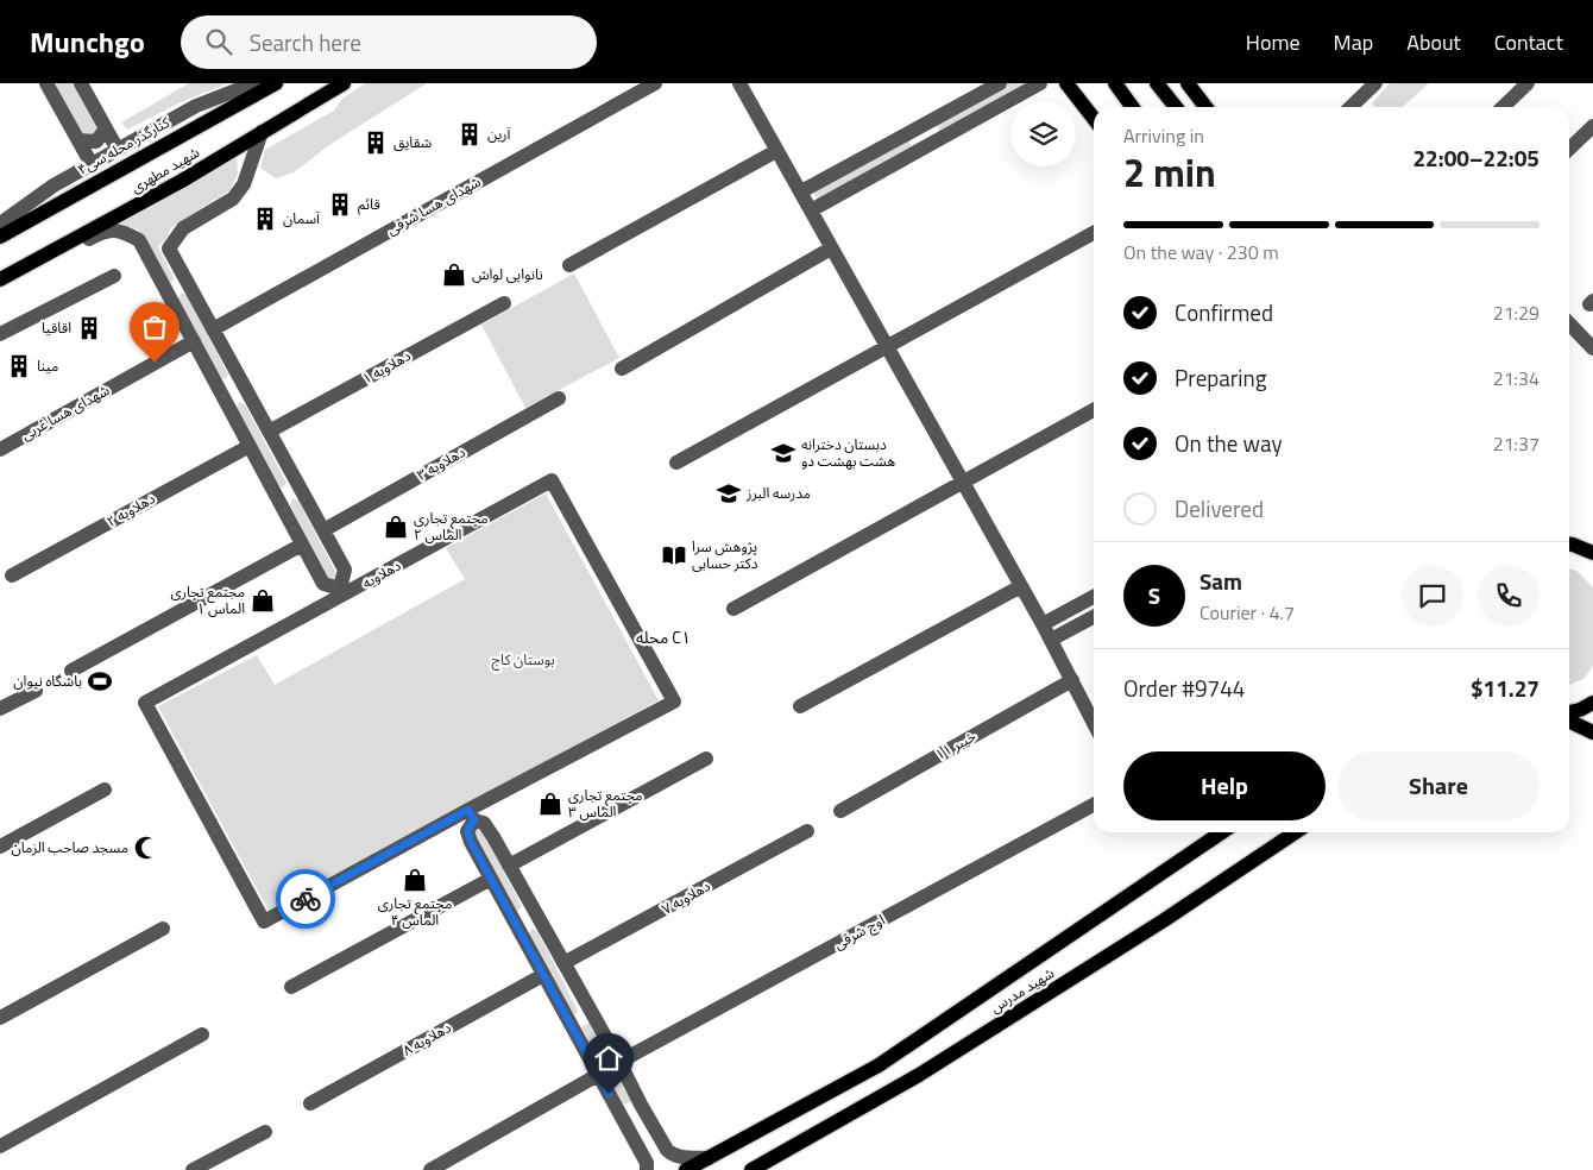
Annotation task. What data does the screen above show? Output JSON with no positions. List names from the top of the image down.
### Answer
{
  "streets": {
    "main road": ["شهید مطهری", "شهید مدرس"],
    "street": [
      "کنارگذر محله سی۴",
      "شهدای هسا شرقی",
      "دهلاویه ۱",
      "شهدای هسا غربی",
      "دهلاویه ۳",
      "دهلاویه ۲",
      "دهلاویه",
      "خیبر ۱۱",
      "دهلاویه ۷",
      "اوج شرقی",
      "دهلاویه ۸"
    ]
  },
  "crossings": [
    ["شهید مطهری", "دهلاویه"],
    ["شهدای هسا شرقی", "دهلاویه"],
    ["دهلاویه ۱", "دهلاویه"],
    ["دهلاویه ۳", "دهلاویه"]
  ],
  "districts": ["محله C۱"],
  "parks": ["بوستان کاج"],
  "places": {
    "building": [
      "آرین",
      "شقایق",
      "قائم",
      "آسمان",
      "اقاقیا",
      "مینا"
    ],
    "shop": [
      "نانوایی لواش",
      "مجتمع تجاری الماس ۲",
      "مجتمع تجاری الماس ۱",
      "مجتمع تجاری الماس ۳",
      "مجتمع تجاری الماس ۴"
    ],
    "school or university": ["دبستان دخترانه هشت بهشت دو", "مدرسه البرز"],
    "library": ["پژوهش سرا دکتر حسابی"],
    "sports": ["باشگاه نیوان"],
    "mosque": ["مسجد صاحب الزمان"]
  },
  "page": {
    "header": "Munchgo",
    "search": "Search here",
    "nav": [
      "Home",
      "Map",
      "About",
      "Contact"
    ],
    "heading": ["2 min", "Arriving in", "22:00–22:05"],
    "panel": [
      "Sam",
      "Courier · 4.7",
      "Order #9744",
      "$11.27"
    ],
    "bar": "On the way · 230 m",
    "list": [
      ["Confirmed", "21:29"],
      ["Preparing", "21:34"],
      ["On the way", "21:37"],
      "Delivered"
    ],
    "round": "S",
    "buttons": ["Help", "Share"]
  }
}
